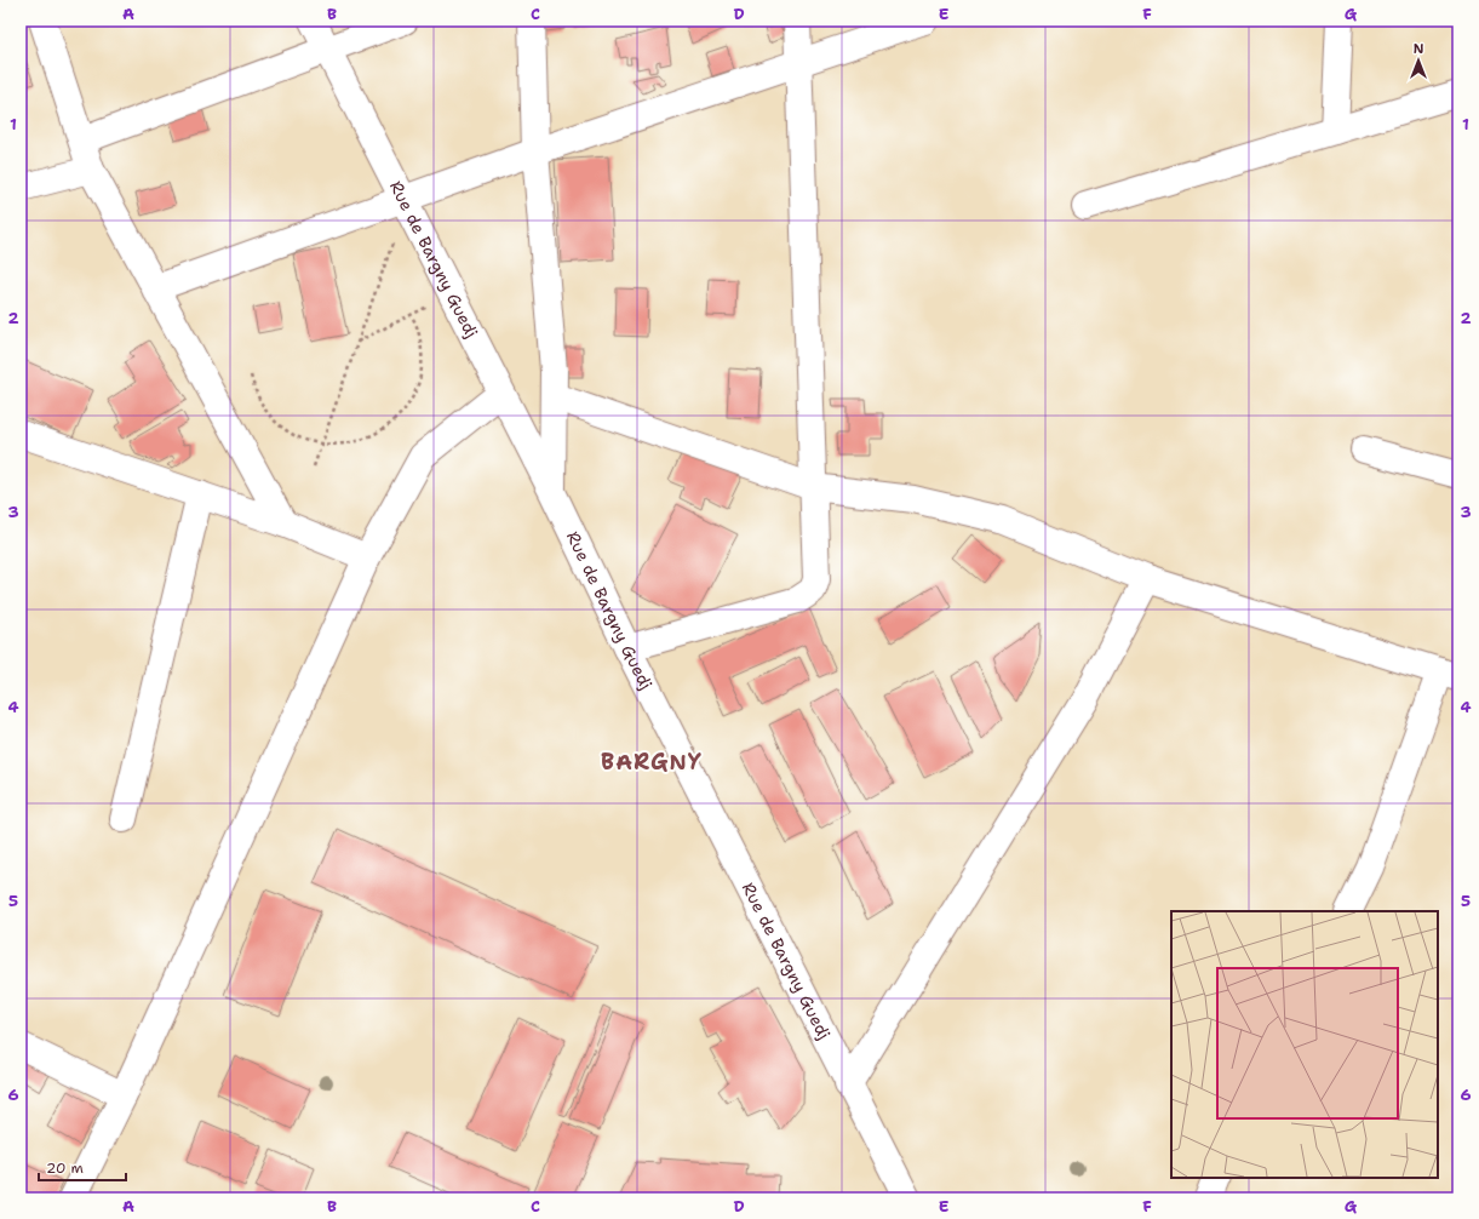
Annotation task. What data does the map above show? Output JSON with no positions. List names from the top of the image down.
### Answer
{
  "streets": {
    "street": ["Rue de Bargny Guedj"]
  },
  "districts": ["BARGNY"],
  "scale_bar": "20 m",
  "north": "top",
  "grid": {
    "columns": [
      "A",
      "B",
      "C",
      "D",
      "E",
      "F",
      "G"
    ],
    "rows": [
      "1",
      "2",
      "3",
      "4",
      "5",
      "6"
    ]
  }
}
